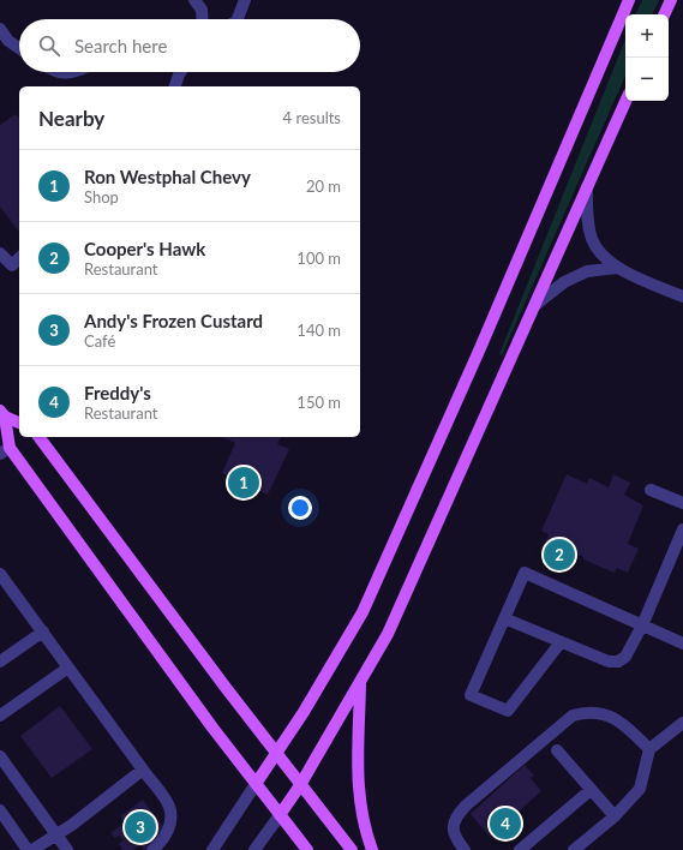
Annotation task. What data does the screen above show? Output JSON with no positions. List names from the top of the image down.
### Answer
{
  "page": {
    "map_buttons": ["+", "−"],
    "search": "Search here",
    "heading": ["Nearby", "4 results"],
    "list": [
      {
        "mark": "1",
        "name": "Ron Westphal Chevy",
        "note": "Shop",
        "value": "20 m"
      },
      {
        "mark": "2",
        "name": "Cooper's Hawk",
        "note": "Restaurant",
        "value": "100 m"
      },
      {
        "mark": "3",
        "name": "Andy's Frozen Custard",
        "note": "Café",
        "value": "140 m"
      },
      {
        "mark": "4",
        "name": "Freddy's",
        "note": "Restaurant",
        "value": "150 m"
      }
    ],
    "pins": [
      "1",
      "2",
      "4",
      "3"
    ]
  }
}
